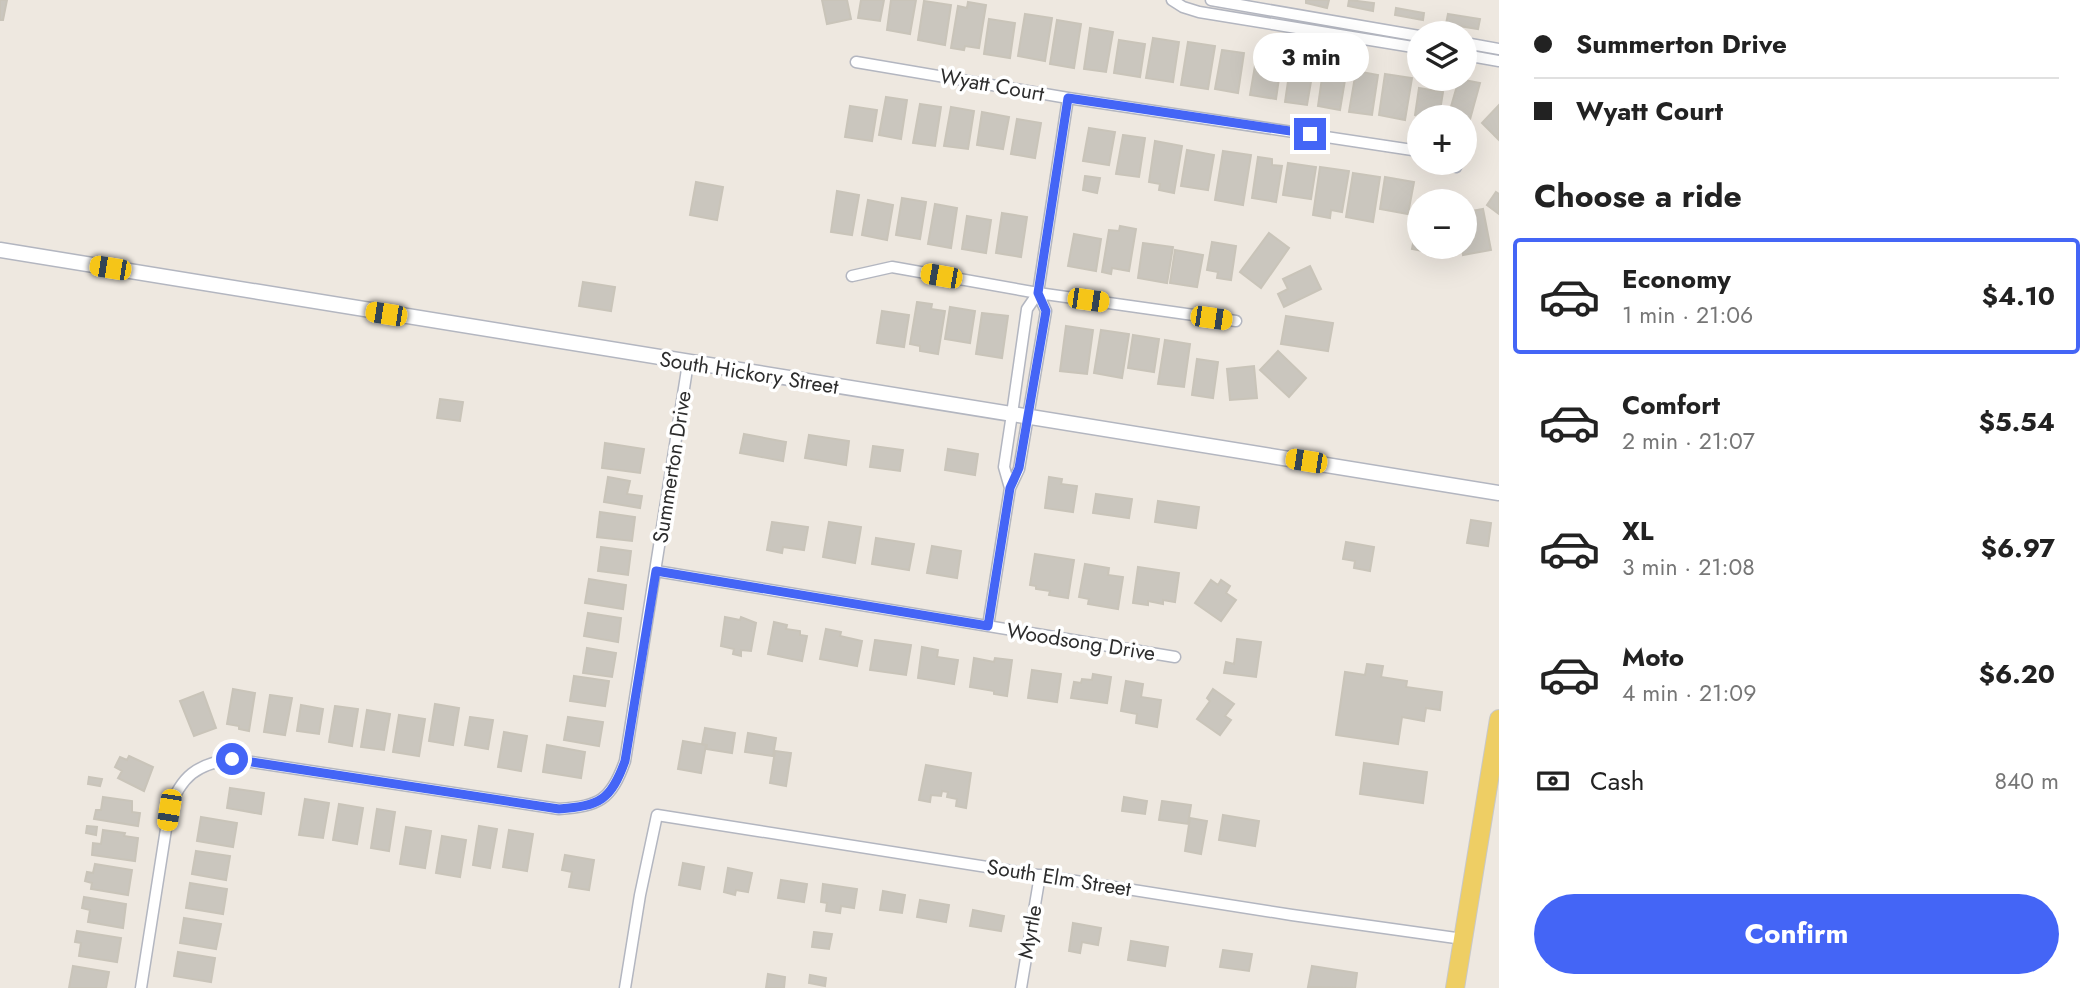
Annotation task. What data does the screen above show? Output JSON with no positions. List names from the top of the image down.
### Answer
{
  "streets": {
    "street": [
      "Wyatt Court",
      "South Hickory Street",
      "Summerton Drive",
      "Woodsong Drive",
      "South Elm Street",
      "Myrtle"
    ]
  },
  "crossings": [
    ["South Hickory Street", "Summerton Drive"],
    ["Summerton Drive", "Woodsong Drive"],
    ["South Elm Street", "Myrtle"]
  ],
  "page": {
    "banner": ["Summerton Drive", "Wyatt Court"],
    "map_buttons": ["+", "−"],
    "bubble": "3 min",
    "heading": "Choose a ride",
    "list": [
      {
        "name": "Economy",
        "note": "1 min · 21:06",
        "value": "$4.10"
      },
      {
        "name": "Comfort",
        "note": "2 min · 21:07",
        "value": "$5.54"
      },
      {
        "name": "XL",
        "note": "3 min · 21:08",
        "value": "$6.97"
      },
      {
        "name": "Moto",
        "note": "4 min · 21:09",
        "value": "$6.20"
      }
    ],
    "pay": ["Cash", "840 m"],
    "buttons": "Confirm"
  }
}
